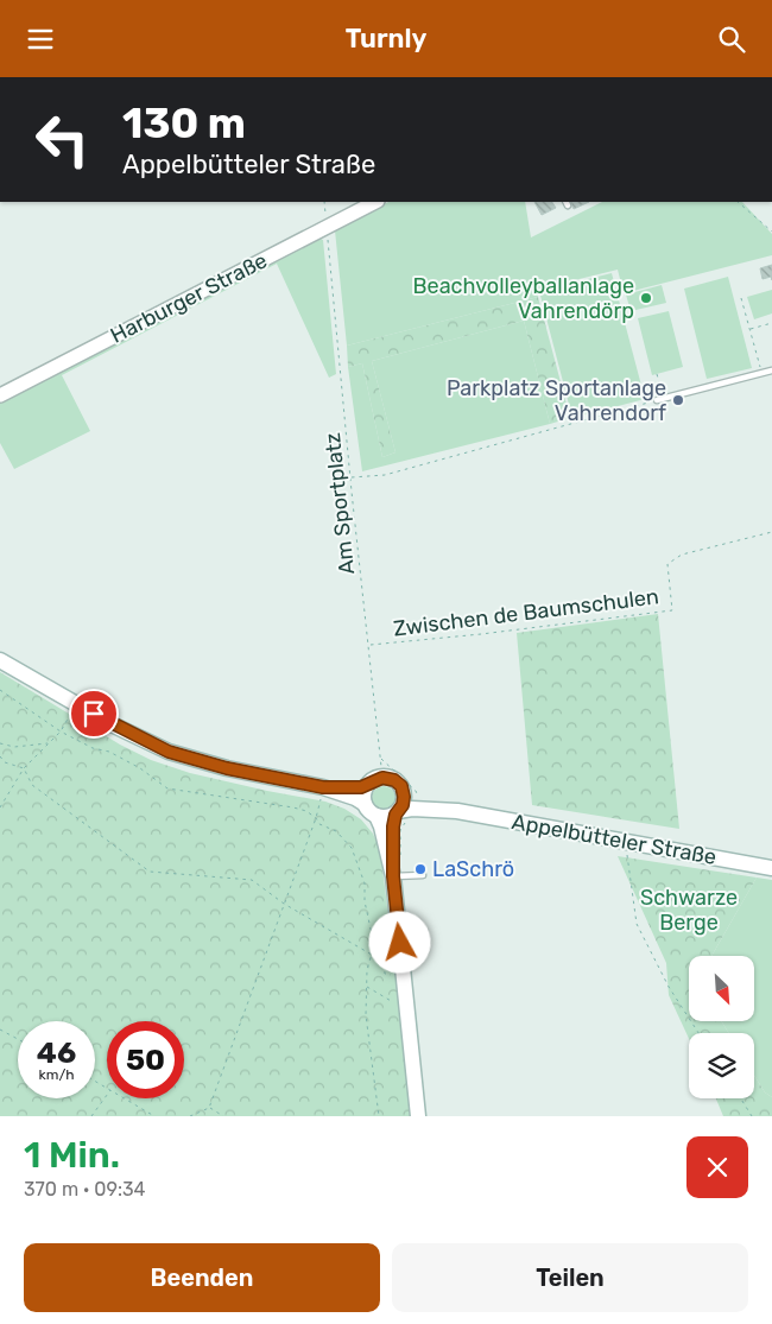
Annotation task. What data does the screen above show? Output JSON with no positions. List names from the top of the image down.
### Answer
{
  "streets": {
    "main road": ["Appelbütteler Straße"],
    "street": ["Harburger Straße"],
    "path": ["Am Sportplatz", "Zwischen de Baumschulen"]
  },
  "crossings": [
    ["Harburger Straße", "Am Sportplatz"],
    ["Am Sportplatz", "Zwischen de Baumschulen"],
    ["Am Sportplatz", "Appelbütteler Straße"]
  ],
  "parks": ["Schwarze Berge"],
  "places": ["Beachvolleyballanlage Vahrendörp", "Parkplatz Sportanlage Vahrendorf", "LaSchrö"],
  "north": "bottom right",
  "page": {
    "header": "Turnly",
    "turn": ["130 m", "Appelbütteler Straße"],
    "speed": "46 km/h",
    "limit": "50",
    "heading": ["1 Min.", "370 m · 09:34"],
    "buttons": ["Beenden", "Teilen"]
  }
}
